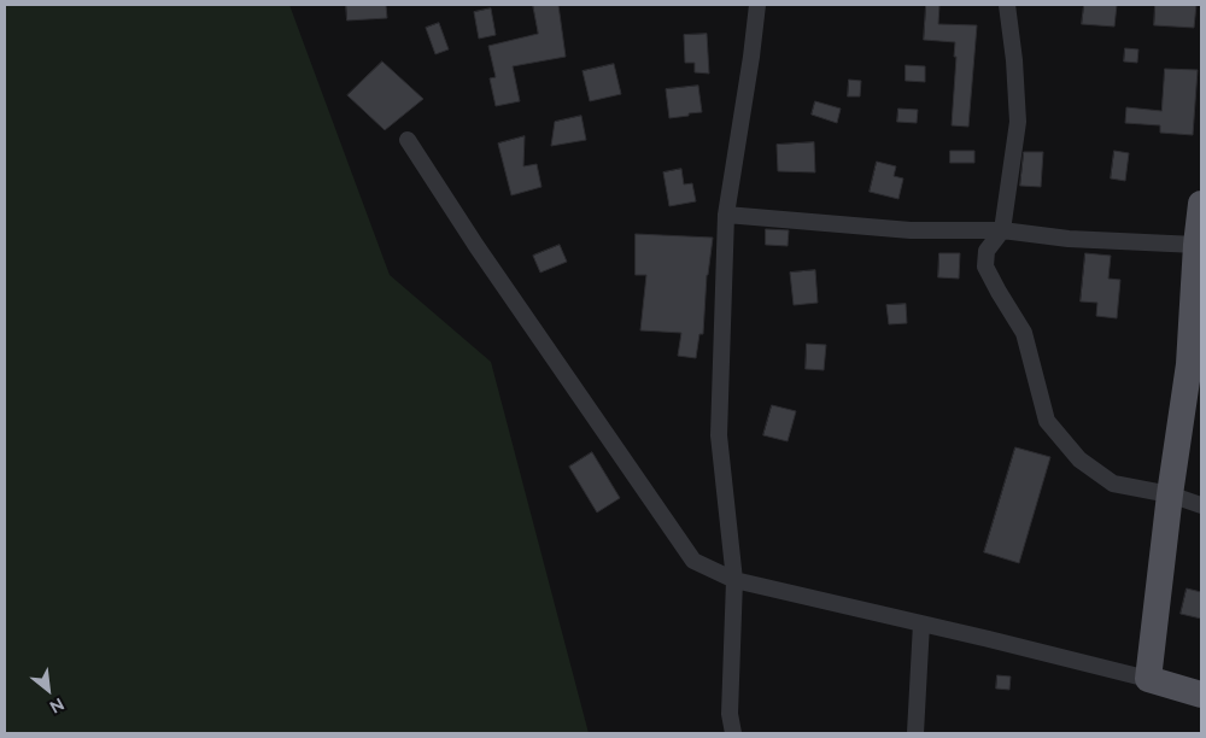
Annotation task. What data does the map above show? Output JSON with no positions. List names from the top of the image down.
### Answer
{
  "north": "bottom right"
}
